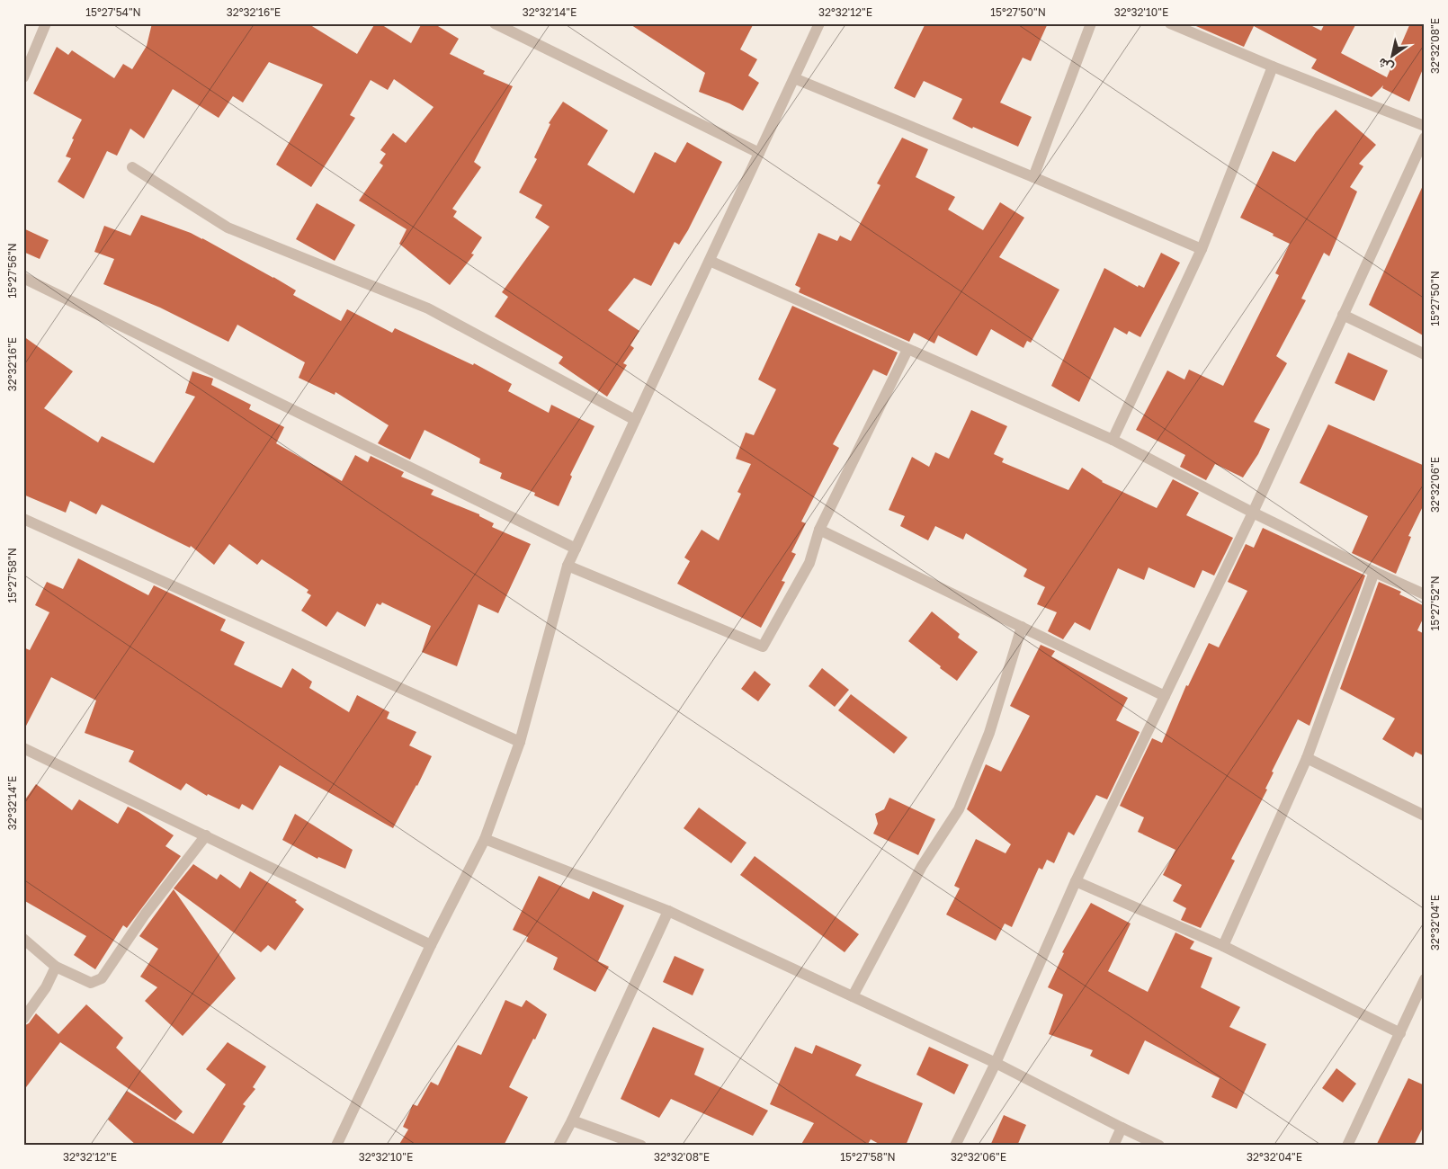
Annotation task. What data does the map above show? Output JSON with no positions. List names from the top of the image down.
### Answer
{
  "north": "bottom left",
  "coordinates": [
    "15°27'54\"N",
    "32°32'16\"E",
    "32°32'14\"E",
    "32°32'12\"E",
    "15°27'50\"N",
    "32°32'10\"E",
    "32°32'08\"E",
    "15°27'56\"N",
    "32°32'06\"E",
    "15°27'58\"N",
    "15°27'52\"N",
    "32°32'04\"E"
  ]
}
